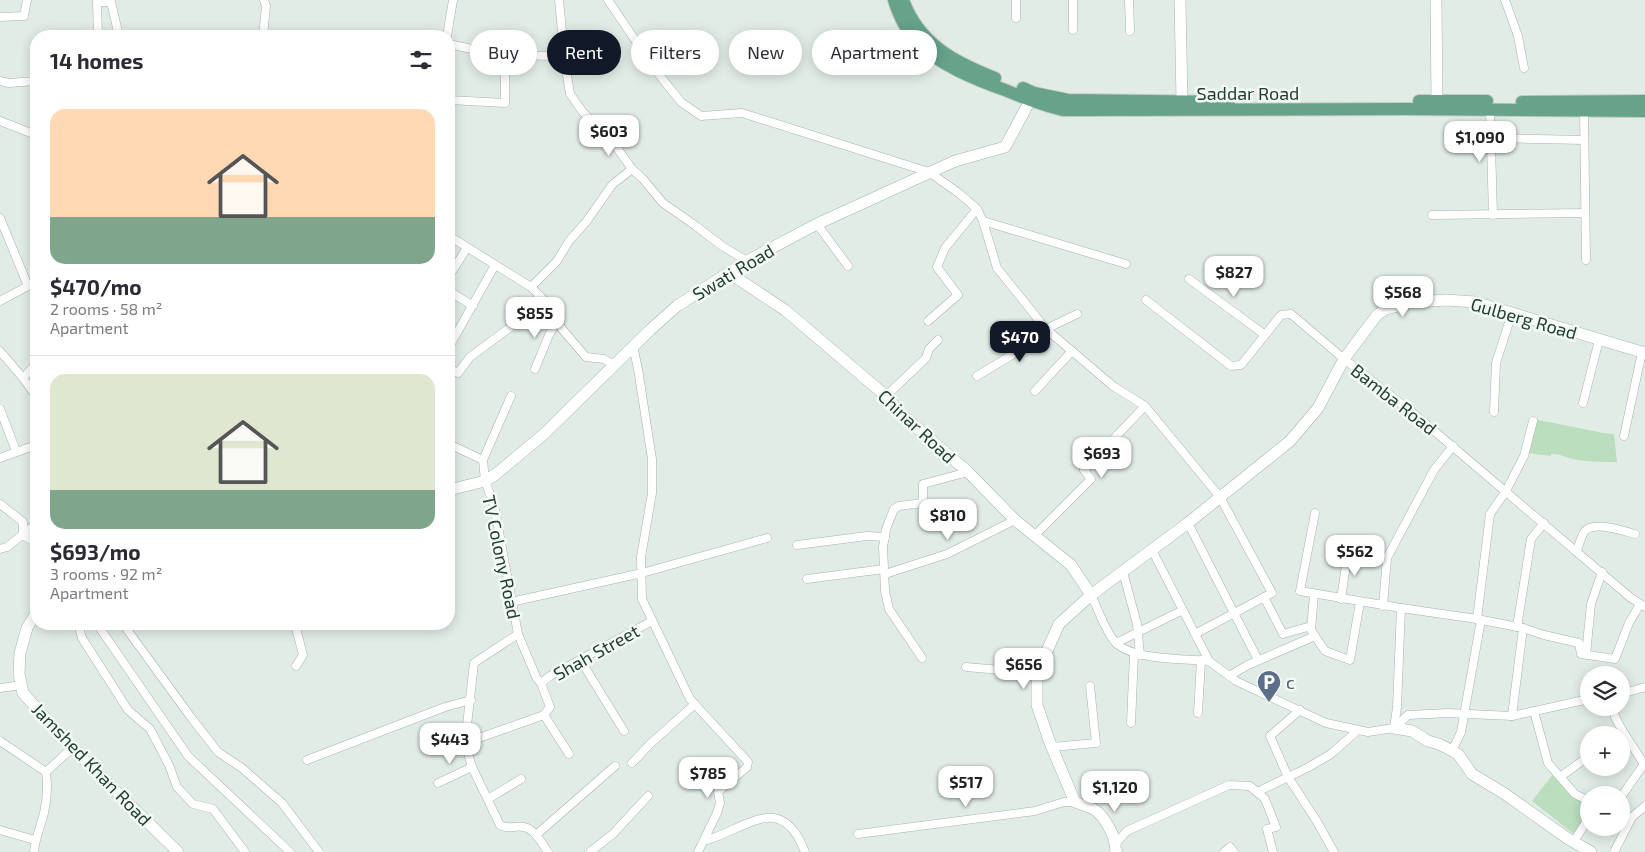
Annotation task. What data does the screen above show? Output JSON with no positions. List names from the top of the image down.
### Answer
{
  "streets": {
    "main road": ["Saddar Road"],
    "street": [
      "Swati Road",
      "Gulberg Road",
      "Bamba Road",
      "Chinar Road",
      "TV Colony Road",
      "Shah Street",
      "Jamshed Khan Road"
    ]
  },
  "crossings": [
    ["Saddar Road", "Swati Road"],
    ["Swati Road", "Chinar Road"],
    ["Swati Road", "TV Colony Road"],
    ["Gulberg Road", "Bamba Road"],
    ["Gulberg Road", "Chinar Road"],
    ["TV Colony Road", "Shah Street"]
  ],
  "places": {
    "parking": ["c"]
  },
  "page": {
    "chip": [
      "Buy",
      "Rent",
      "Filters",
      "New",
      "Apartment"
    ],
    "heading": "14 homes",
    "list": [
      {
        "name": "$470/mo",
        "note": "2 rooms · 58 m² · Apartment"
      },
      {
        "name": "$693/mo",
        "note": "3 rooms · 92 m² · Apartment"
      }
    ],
    "price": [
      "$603",
      "$1,090",
      "$827",
      "$568",
      "$855",
      "$470",
      "$693",
      "$810",
      "$562",
      "$656",
      "$443",
      "$785",
      "$517",
      "$1,120"
    ],
    "map_buttons": ["+", "−"]
  }
}
